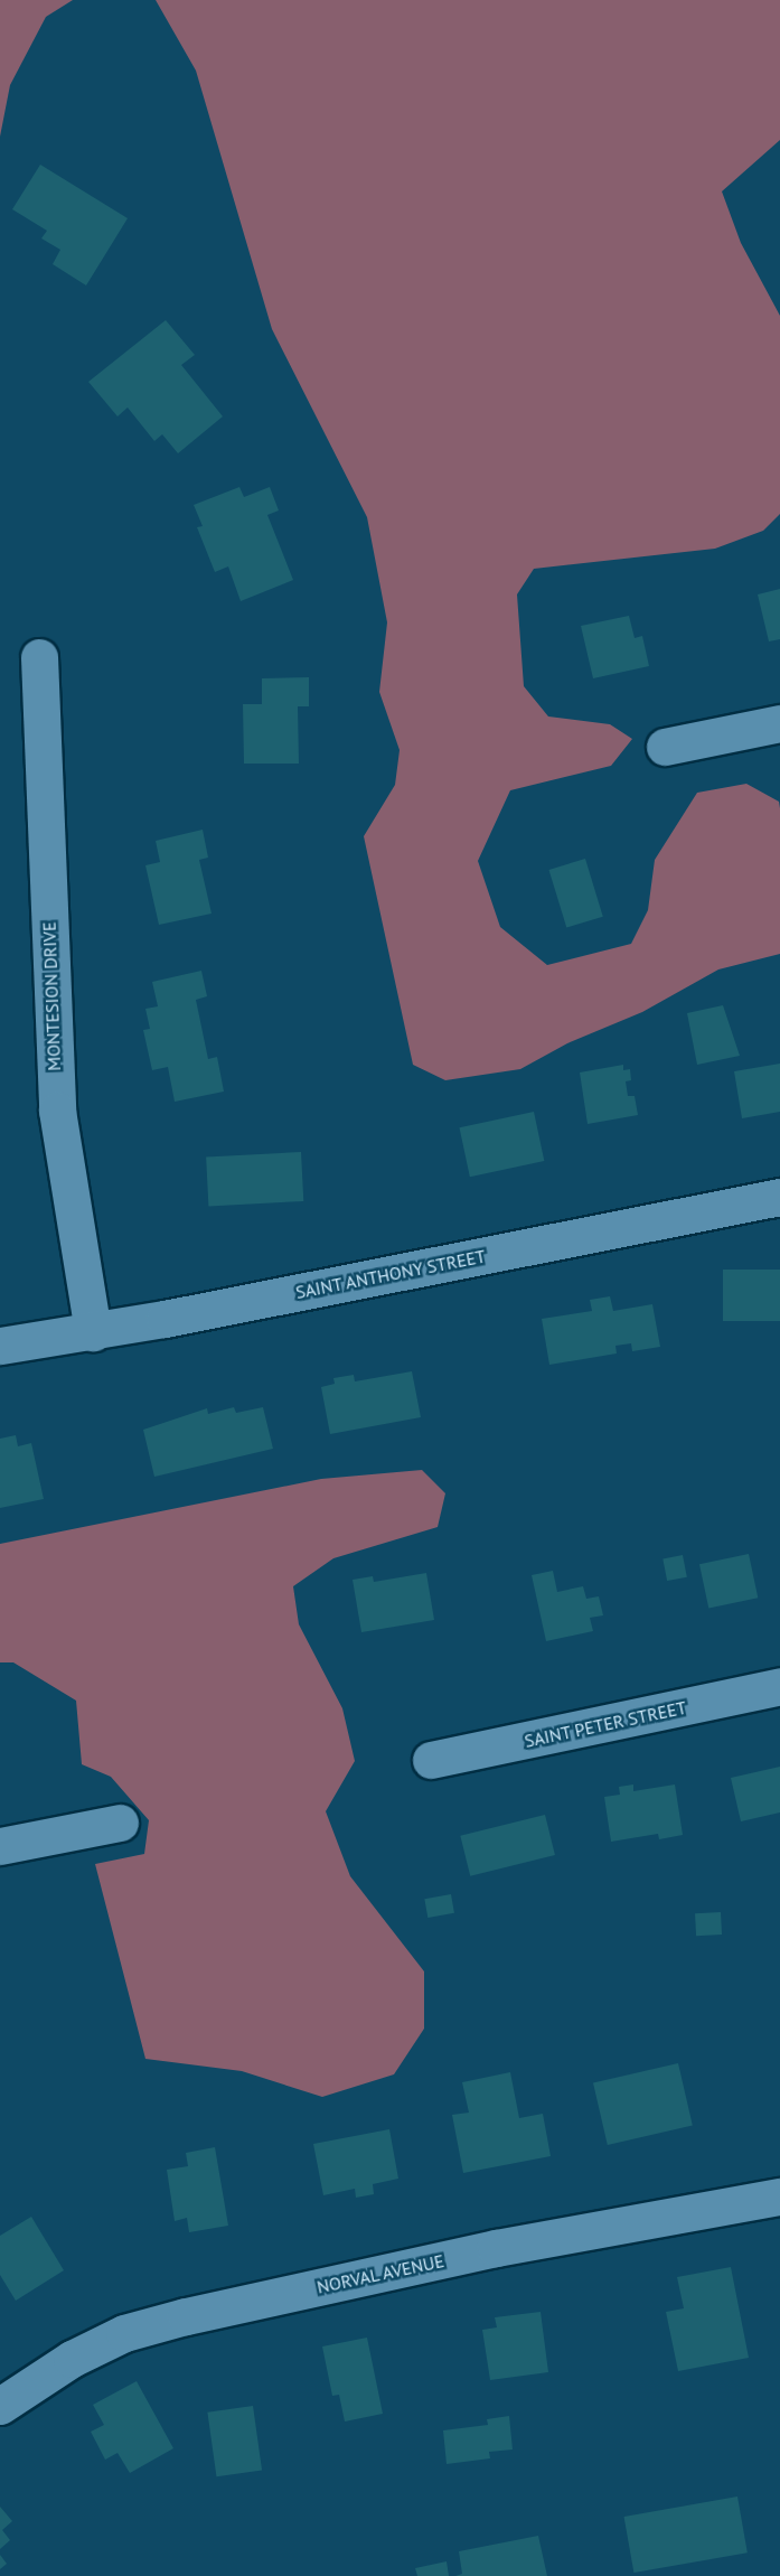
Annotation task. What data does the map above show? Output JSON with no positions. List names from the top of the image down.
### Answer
{
  "streets": {
    "street": [
      "MONTESION DRIVE",
      "SAINT ANTHONY STREET",
      "SAINT PETER STREET",
      "NORVAL AVENUE"
    ]
  },
  "crossings": [
    ["MONTESION DRIVE", "SAINT ANTHONY STREET"]
  ]
}
